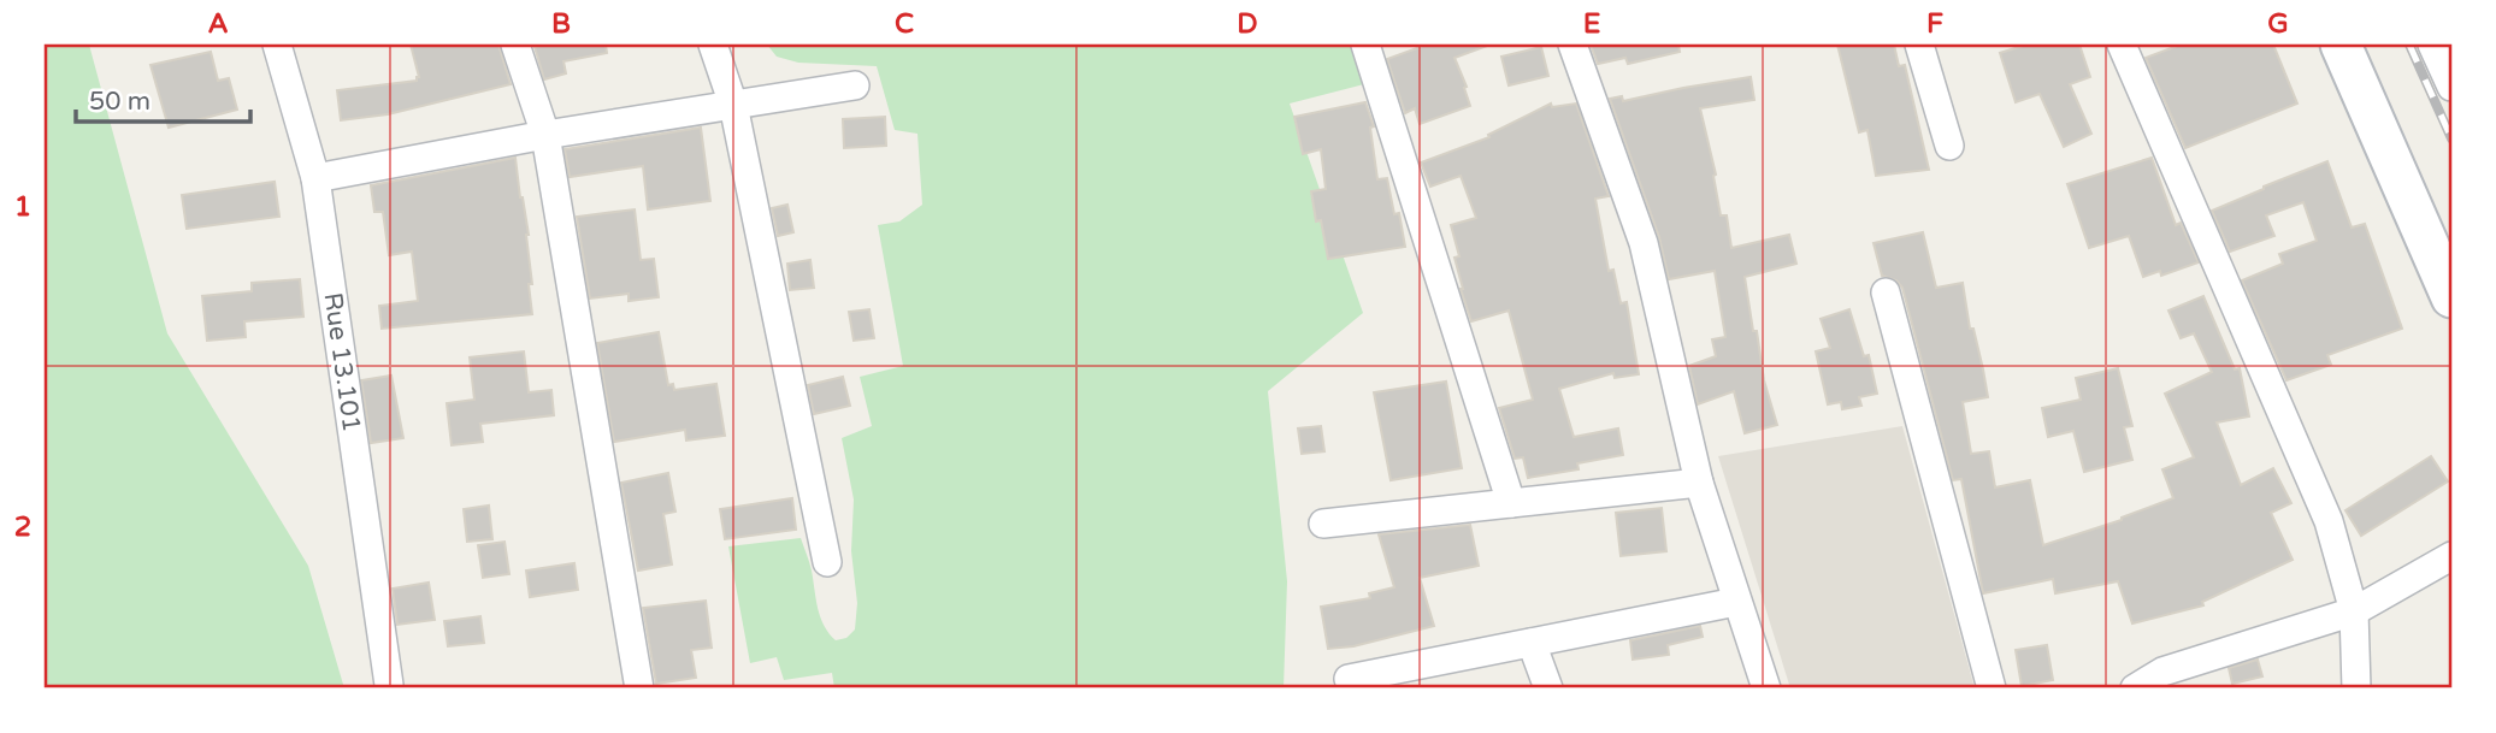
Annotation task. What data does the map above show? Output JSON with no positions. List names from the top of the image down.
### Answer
{
  "streets": {
    "street": ["Rue 13.101"]
  },
  "scale_bar": "50 m",
  "grid": {
    "columns": [
      "A",
      "B",
      "C",
      "D",
      "E",
      "F",
      "G"
    ],
    "rows": ["1", "2"]
  }
}
